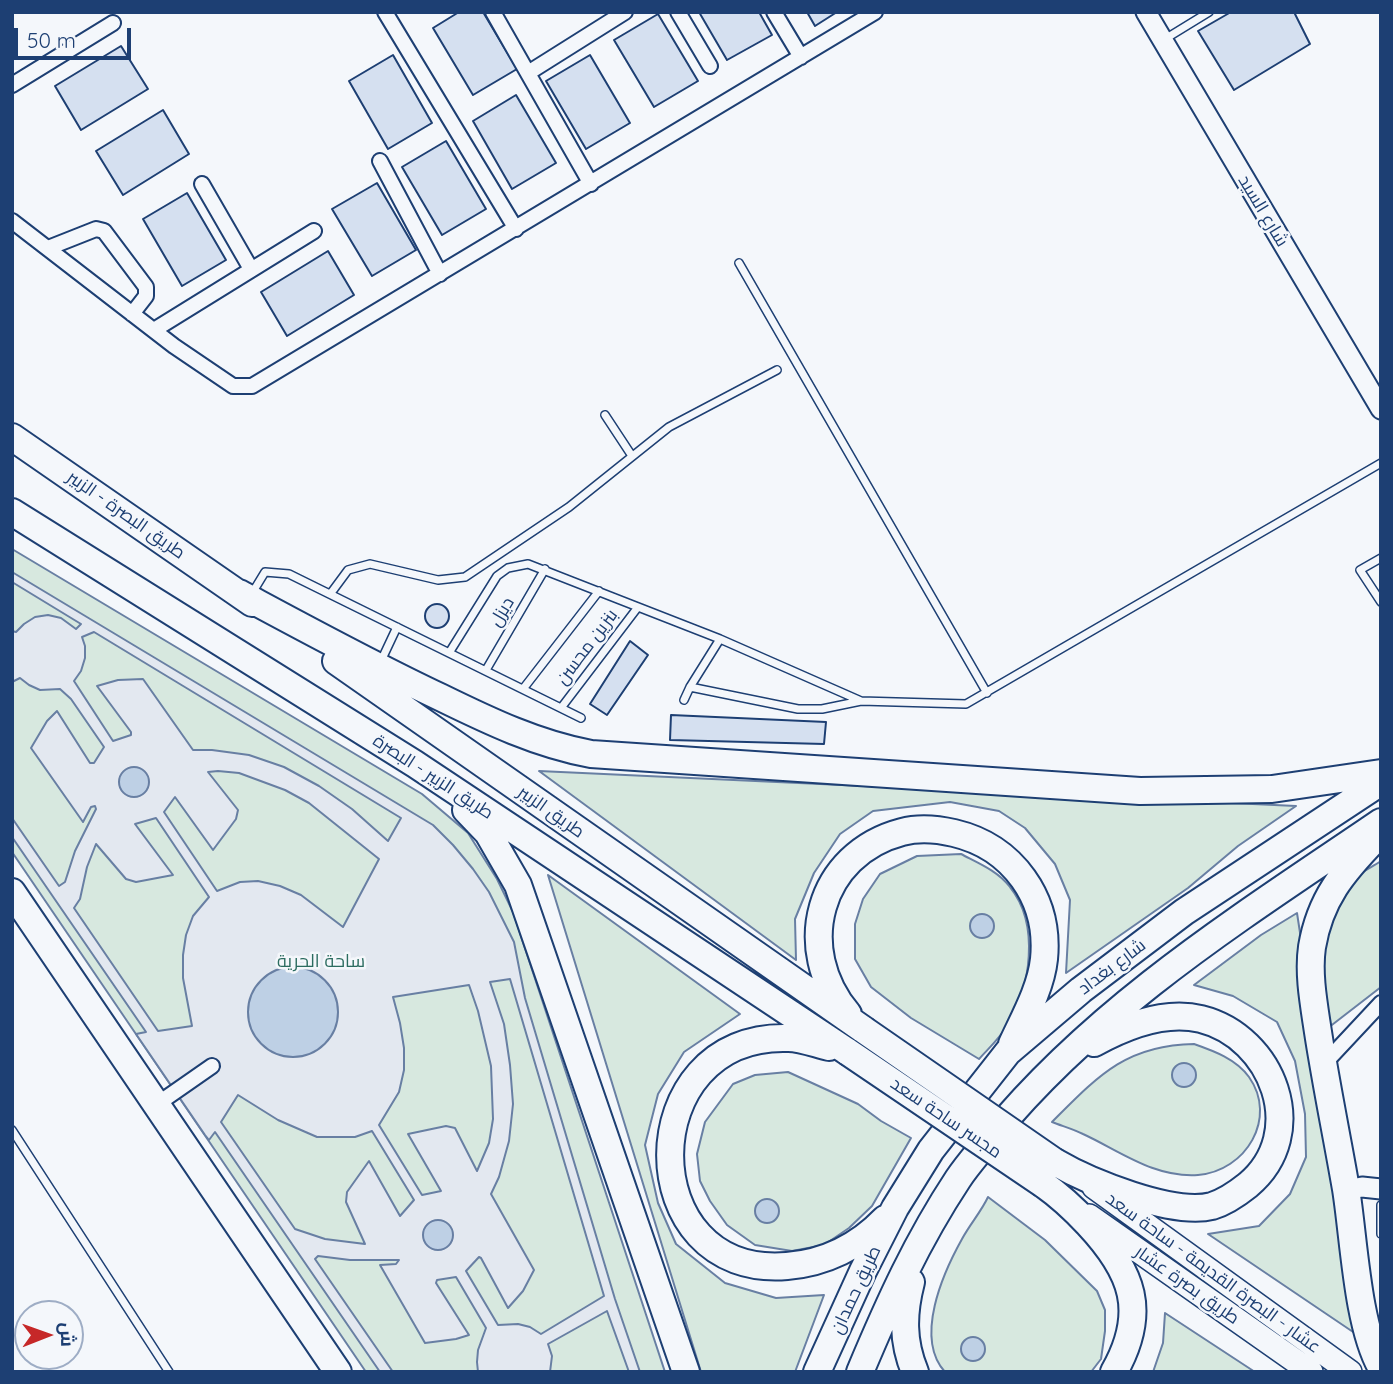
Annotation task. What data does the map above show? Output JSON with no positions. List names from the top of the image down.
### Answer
{
  "streets": {
    "highway": [
      "طريق البصرة - الزبير",
      "طريق الزبير - البصرة",
      "طريق الزبير",
      "شارع بغداد",
      "مجسر ساحة سعد",
      "طريق حمدان"
    ],
    "main road": ["عشار - البصرة القديمة - ساحة سعد", "طريق بصرة عشار"],
    "street": ["شارع السيد"],
    "lane": ["ديزل", "بنزين محسن"]
  },
  "crossings": [
    ["طريق البصرة - الزبير", "طريق الزبير"],
    ["طريق الزبير - البصرة", "مجسر ساحة سعد"],
    ["طريق الزبير", "مجسر ساحة سعد"],
    ["شارع بغداد", "طريق حمدان"],
    ["مجسر ساحة سعد", "عشار - البصرة القديمة - ساحة سعد"],
    ["مجسر ساحة سعد", "طريق بصرة عشار"],
    ["عشار - البصرة القديمة - ساحة سعد", "طريق بصرة عشار"]
  ],
  "parks": ["ساحة الحرية"],
  "scale_bar": "50 m",
  "north": "right"
}
